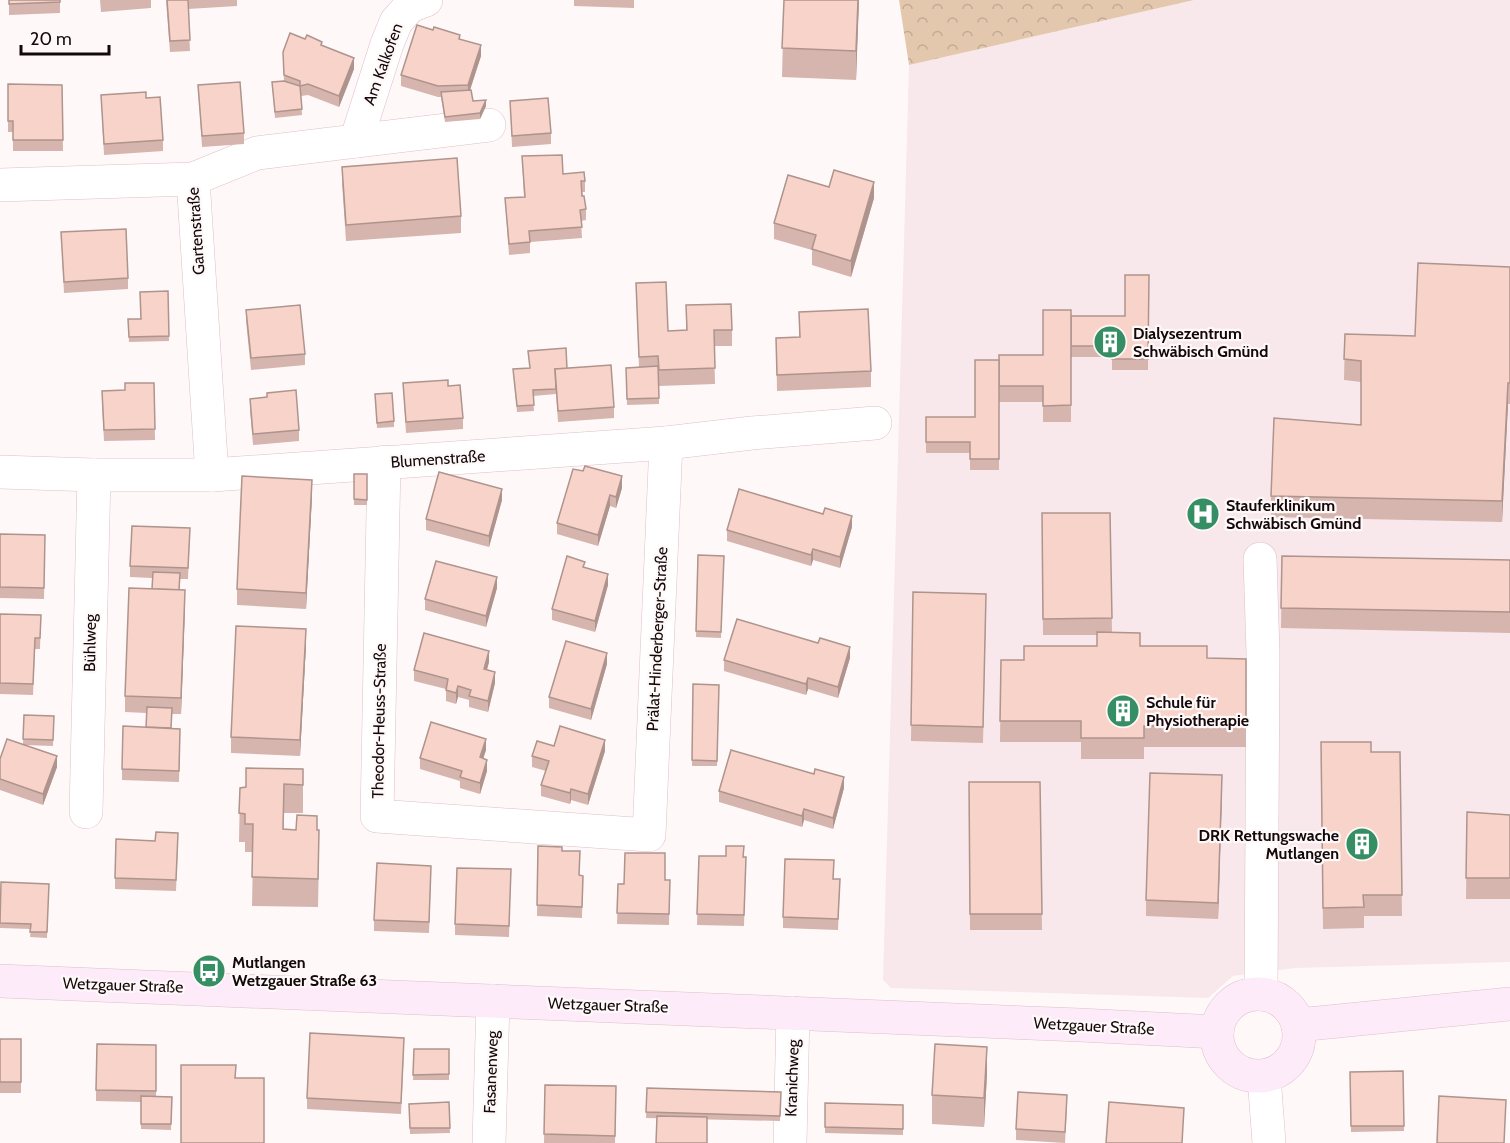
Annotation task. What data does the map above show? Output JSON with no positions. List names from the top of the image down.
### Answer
{
  "streets": {
    "street": [
      "Am Kalkofen",
      "Gartenstraße",
      "Blumenstraße",
      "Prälat-Hinderberger-Straße",
      "Bühlweg",
      "Theodor-Heuss-Straße",
      "Wetzgauer Straße",
      "Fasanenweg",
      "Kranichweg"
    ]
  },
  "crossings": [
    ["Gartenstraße", "Blumenstraße"],
    ["Blumenstraße", "Prälat-Hinderberger-Straße"],
    ["Blumenstraße", "Bühlweg"],
    ["Blumenstraße", "Theodor-Heuss-Straße"],
    ["Prälat-Hinderberger-Straße", "Theodor-Heuss-Straße"],
    ["Wetzgauer Straße", "Fasanenweg"],
    ["Wetzgauer Straße", "Kranichweg"]
  ],
  "places": {
    "building": ["Dialysezentrum Schwäbisch Gmünd", "Schule für Physiotherapie", "DRK Rettungswache Mutlangen"],
    "hospital": ["Stauferklinikum Schwäbisch Gmünd"],
    "bus stop": ["Mutlangen Wetzgauer Straße 63"]
  },
  "scale_bar": "20 m"
}
